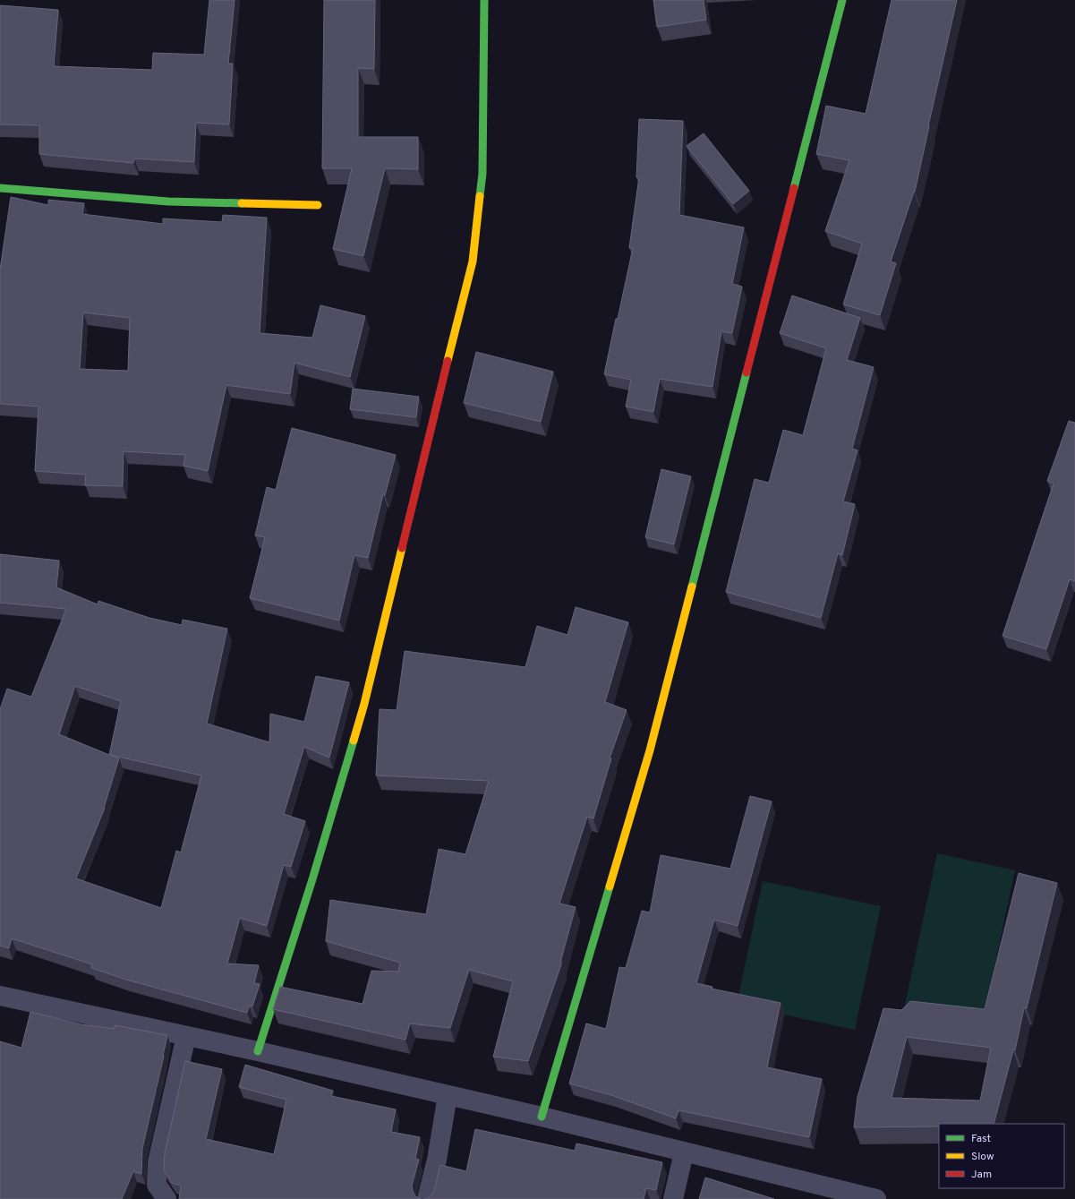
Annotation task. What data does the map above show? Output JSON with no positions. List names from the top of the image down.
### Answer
{
  "legend": ["Fast", "Slow", "Jam"]
}
